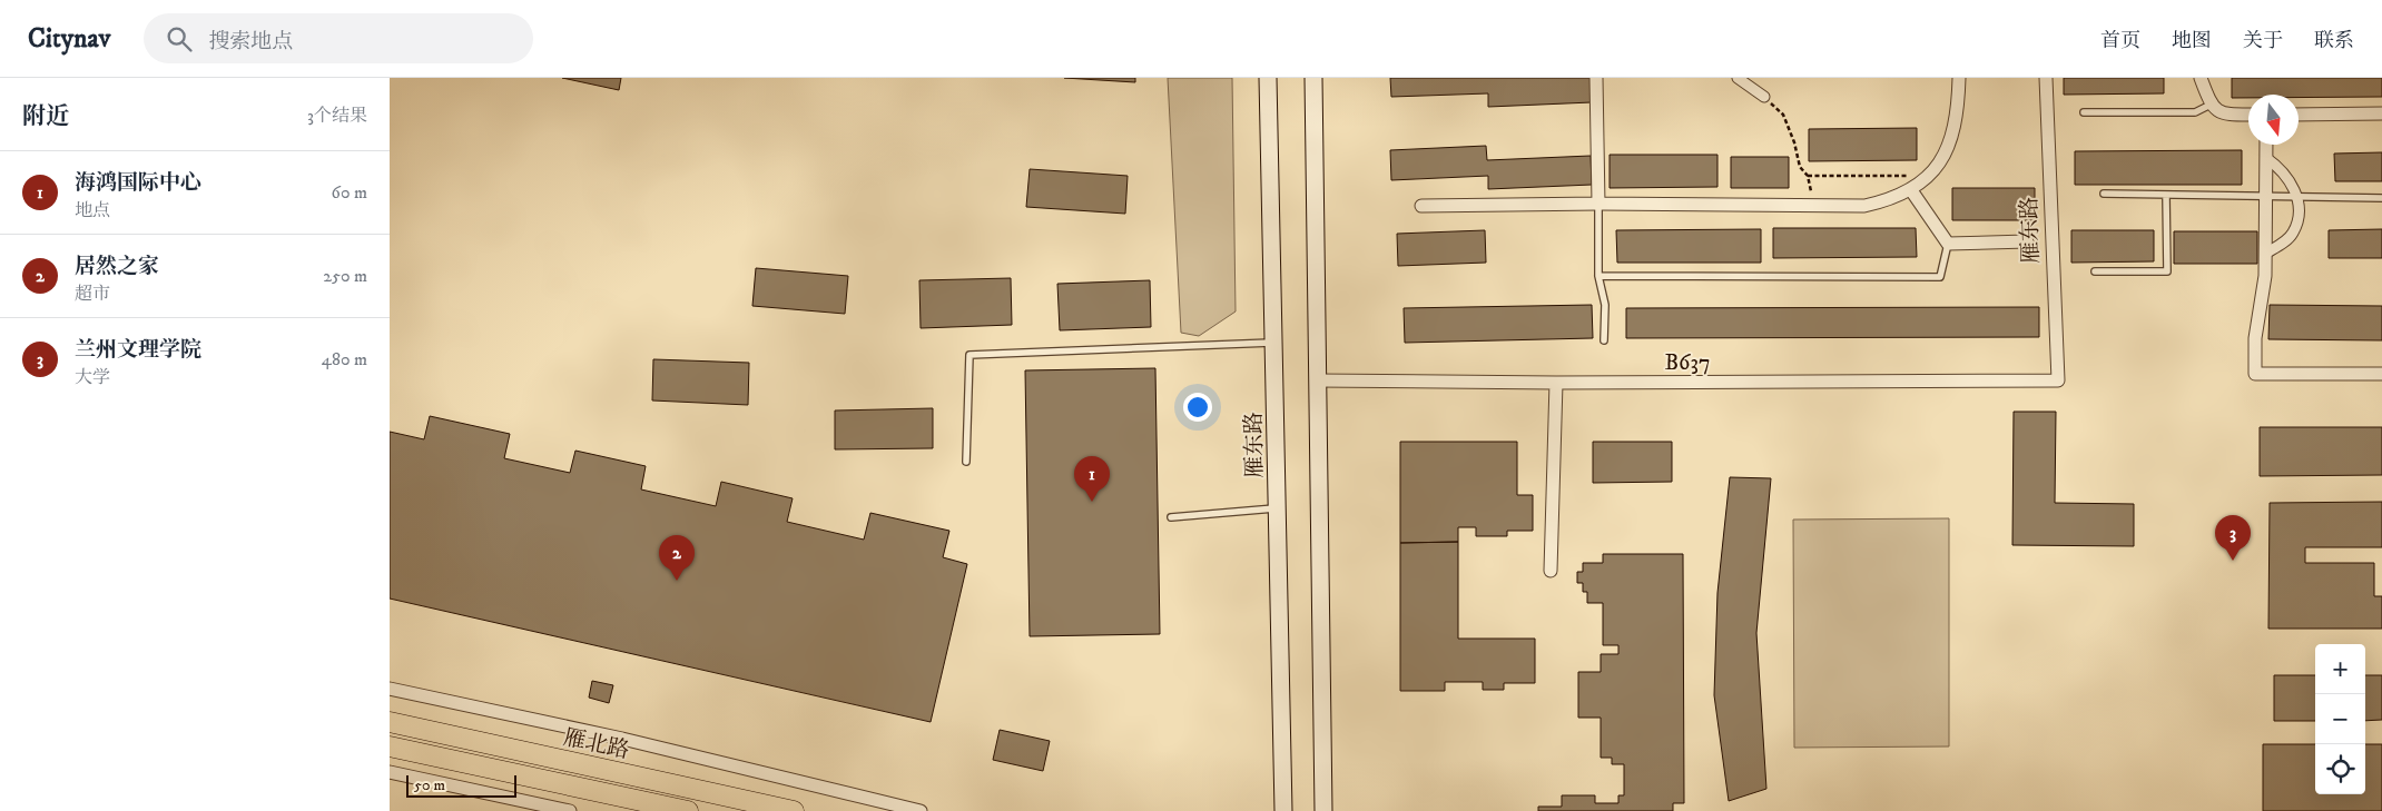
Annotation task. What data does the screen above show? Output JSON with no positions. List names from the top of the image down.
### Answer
{
  "streets": {
    "main road": ["雁东路", "雁北路"],
    "street": ["B637"]
  },
  "crossings": [
    ["雁东路", "B637"]
  ],
  "scale_bar": "50 m",
  "north": "bottom",
  "page": {
    "header": "Citynav",
    "search": "搜索地点",
    "nav": [
      "首页",
      "地图",
      "关于",
      "联系"
    ],
    "heading": ["附近", "3个结果"],
    "list": [
      {
        "mark": "1",
        "name": "海鸿国际中心",
        "note": "地点",
        "value": "60 m"
      },
      {
        "mark": "2",
        "name": "居然之家",
        "note": "超市",
        "value": "250 m"
      },
      {
        "mark": "3",
        "name": "兰州文理学院",
        "note": "大学",
        "value": "480 m"
      }
    ],
    "pins": ["1", "3", "2"],
    "map_buttons": ["+", "−"],
    "scale": "50 m"
  }
}
